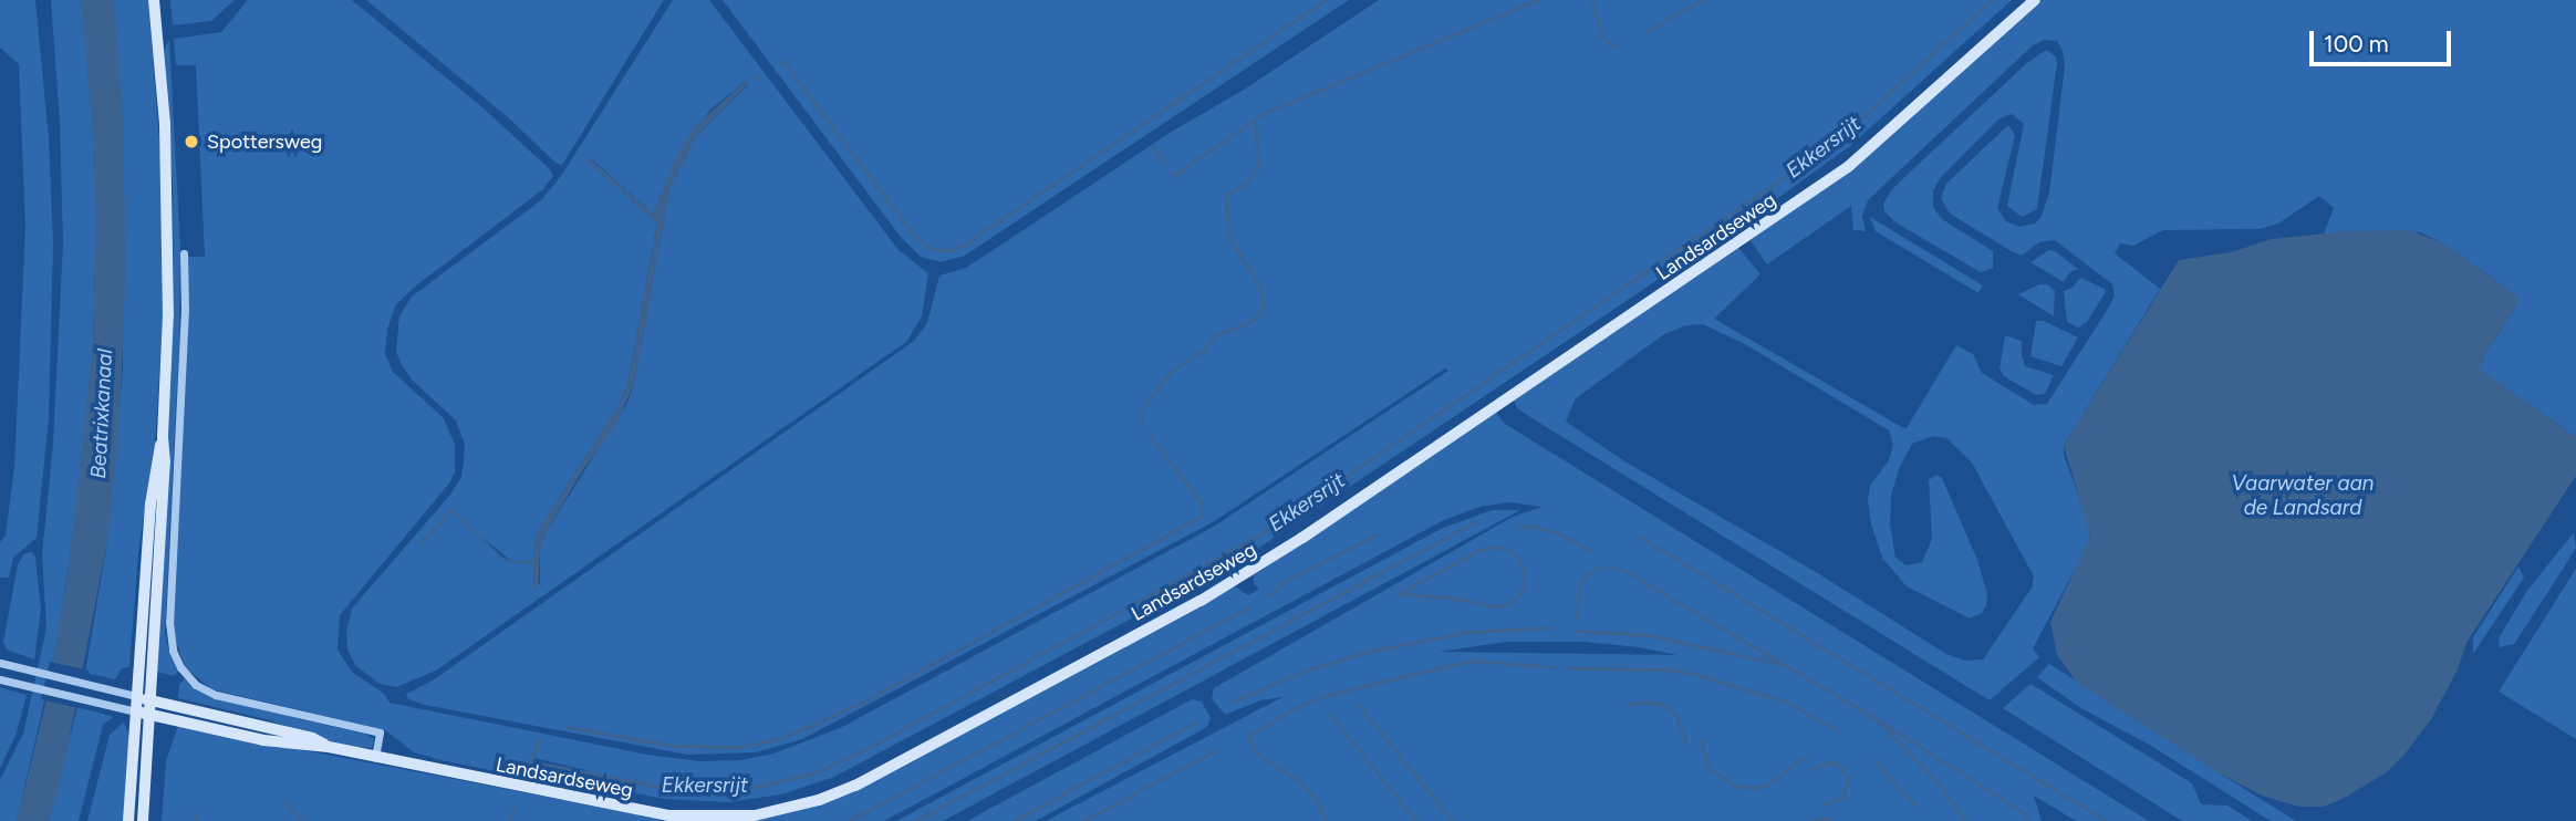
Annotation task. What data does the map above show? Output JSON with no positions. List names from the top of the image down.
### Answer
{
  "streets": {
    "street": ["Landsardseweg"]
  },
  "water": ["Ekkersrijt", "Beatrixkanaal", "Vaarwater aan de Landsard"],
  "places": ["Spottersweg"],
  "scale_bar": "100 m"
}
